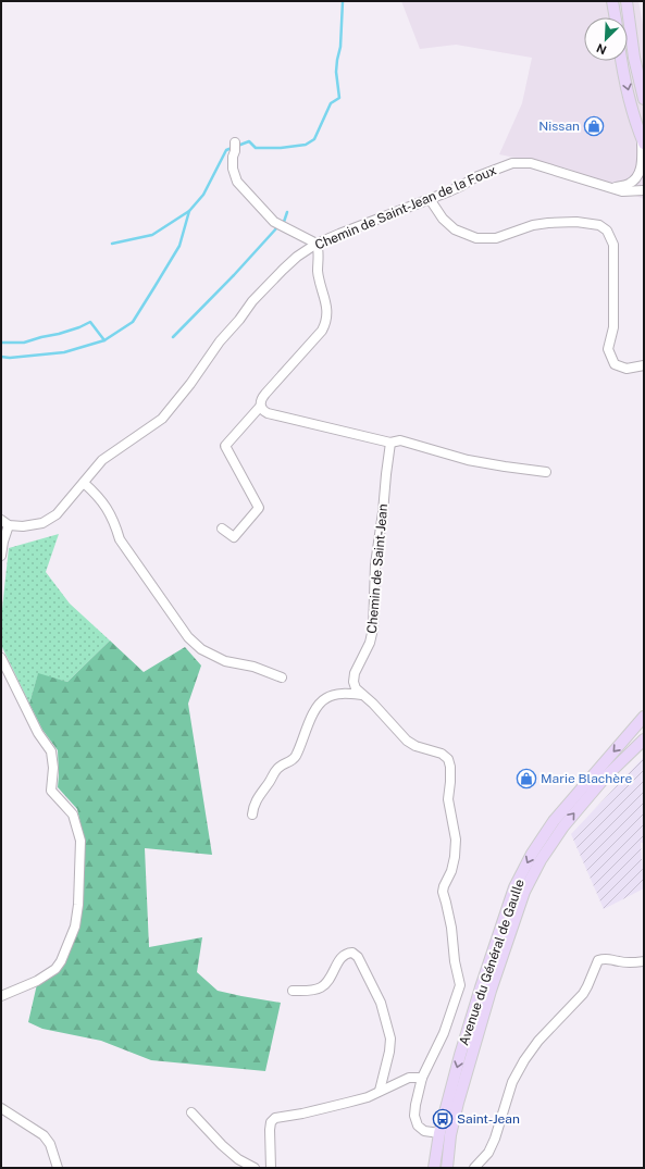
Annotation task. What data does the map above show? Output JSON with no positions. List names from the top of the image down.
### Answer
{
  "streets": {
    "main road": ["Avenue du Général de Gaulle"],
    "street": ["Chemin de Saint-Jean de la Foux", "Chemin de Saint-Jean"]
  },
  "crossings": [
    ["Chemin de Saint-Jean", "Avenue du Général de Gaulle"]
  ],
  "places": {
    "shop": ["Nissan", "Marie Blachère"],
    "bus stop": ["Saint-Jean"]
  },
  "north": "bottom left"
}
